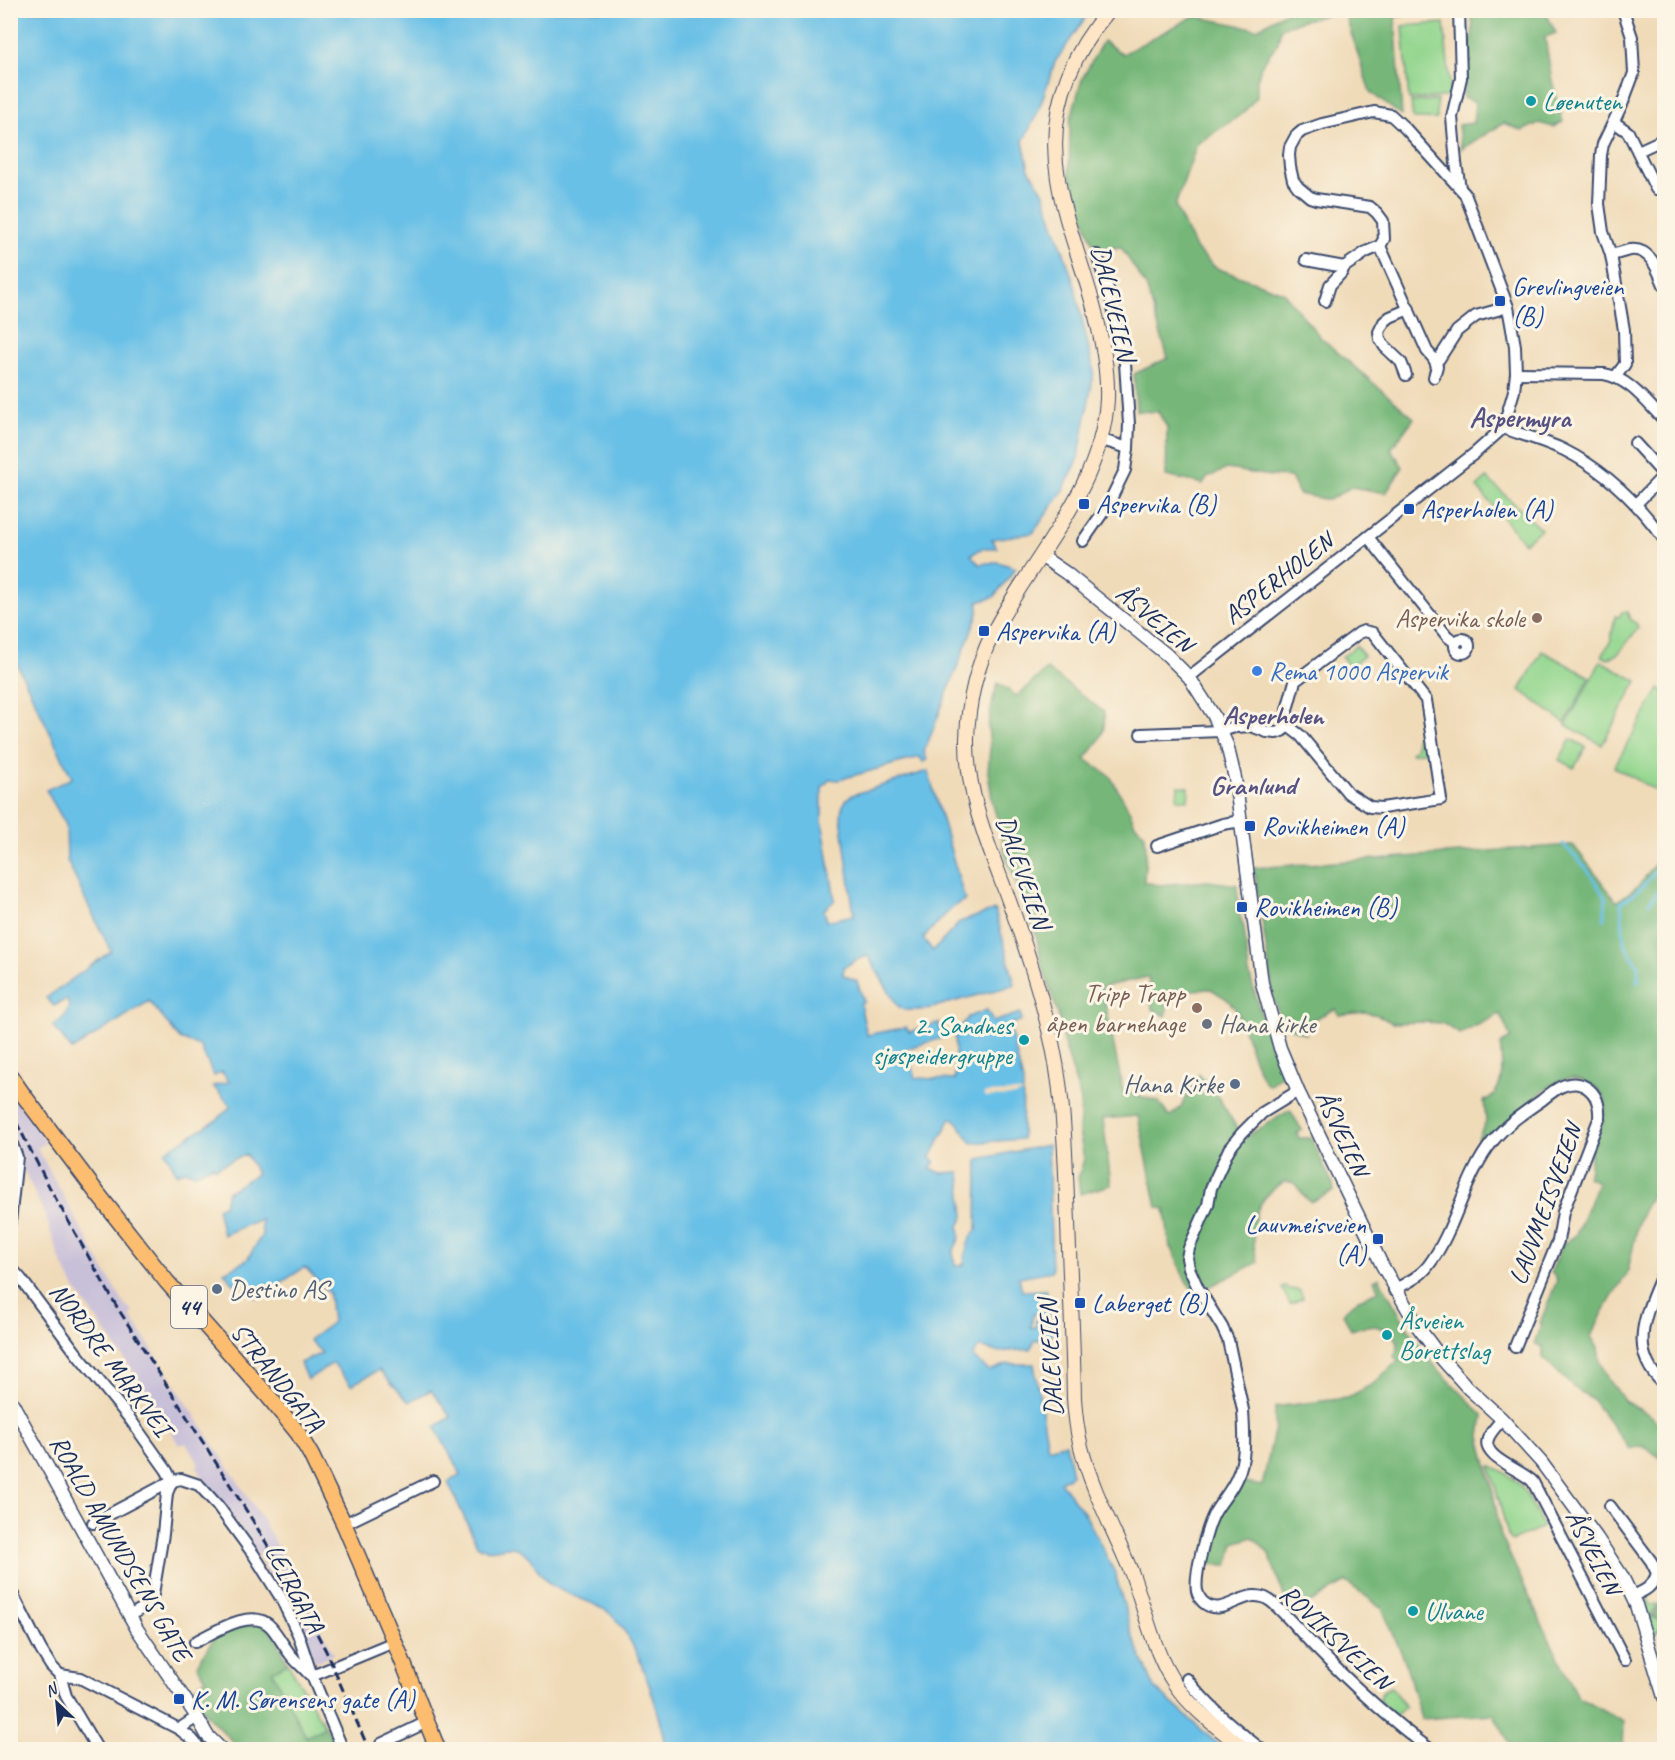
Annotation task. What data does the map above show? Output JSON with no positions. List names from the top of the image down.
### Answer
{
  "streets": {
    "main road": ["DALEVEIEN", "44", "STRANDGATA"],
    "street": [
      "ASPERHOLEN",
      "ÅSVEIEN",
      "LAUVMEISVEIEN",
      "NORDRE MARKVEI",
      "ROALD AMUNDSENS GATE",
      "LEIRGATA",
      "ROVIKSVEIEN"
    ]
  },
  "crossings": [
    ["DALEVEIEN", "ÅSVEIEN"],
    ["ASPERHOLEN", "ÅSVEIEN"],
    ["ÅSVEIEN", "LAUVMEISVEIEN"],
    ["ÅSVEIEN", "ROVIKSVEIEN"],
    ["NORDRE MARKVEI", "LEIRGATA"]
  ],
  "districts": ["Aspermyra", "Asperholen", "Granlund"],
  "places": {
    "other": [
      "Løenuten",
      "Aspervika skole",
      "Rema 1000 Aspervik",
      "Tripp Trapp åpen barnehage",
      "Hana kirke",
      "2. Sandnes sjøspeidergruppe",
      "Hana Kirke",
      "Destino AS",
      "Åsveien Borettslag",
      "Ulvane"
    ],
    "transit": [
      "Grevlingveien (B)",
      "Aspervika (B)",
      "Asperholen (A)",
      "Aspervika (A)",
      "Rovikheimen (A)",
      "Rovikheimen (B)",
      "Lauvmeisveien (A)",
      "Laberget (B)",
      "K. M. Sørensens gate (A)"
    ]
  },
  "north": "top left"
}
